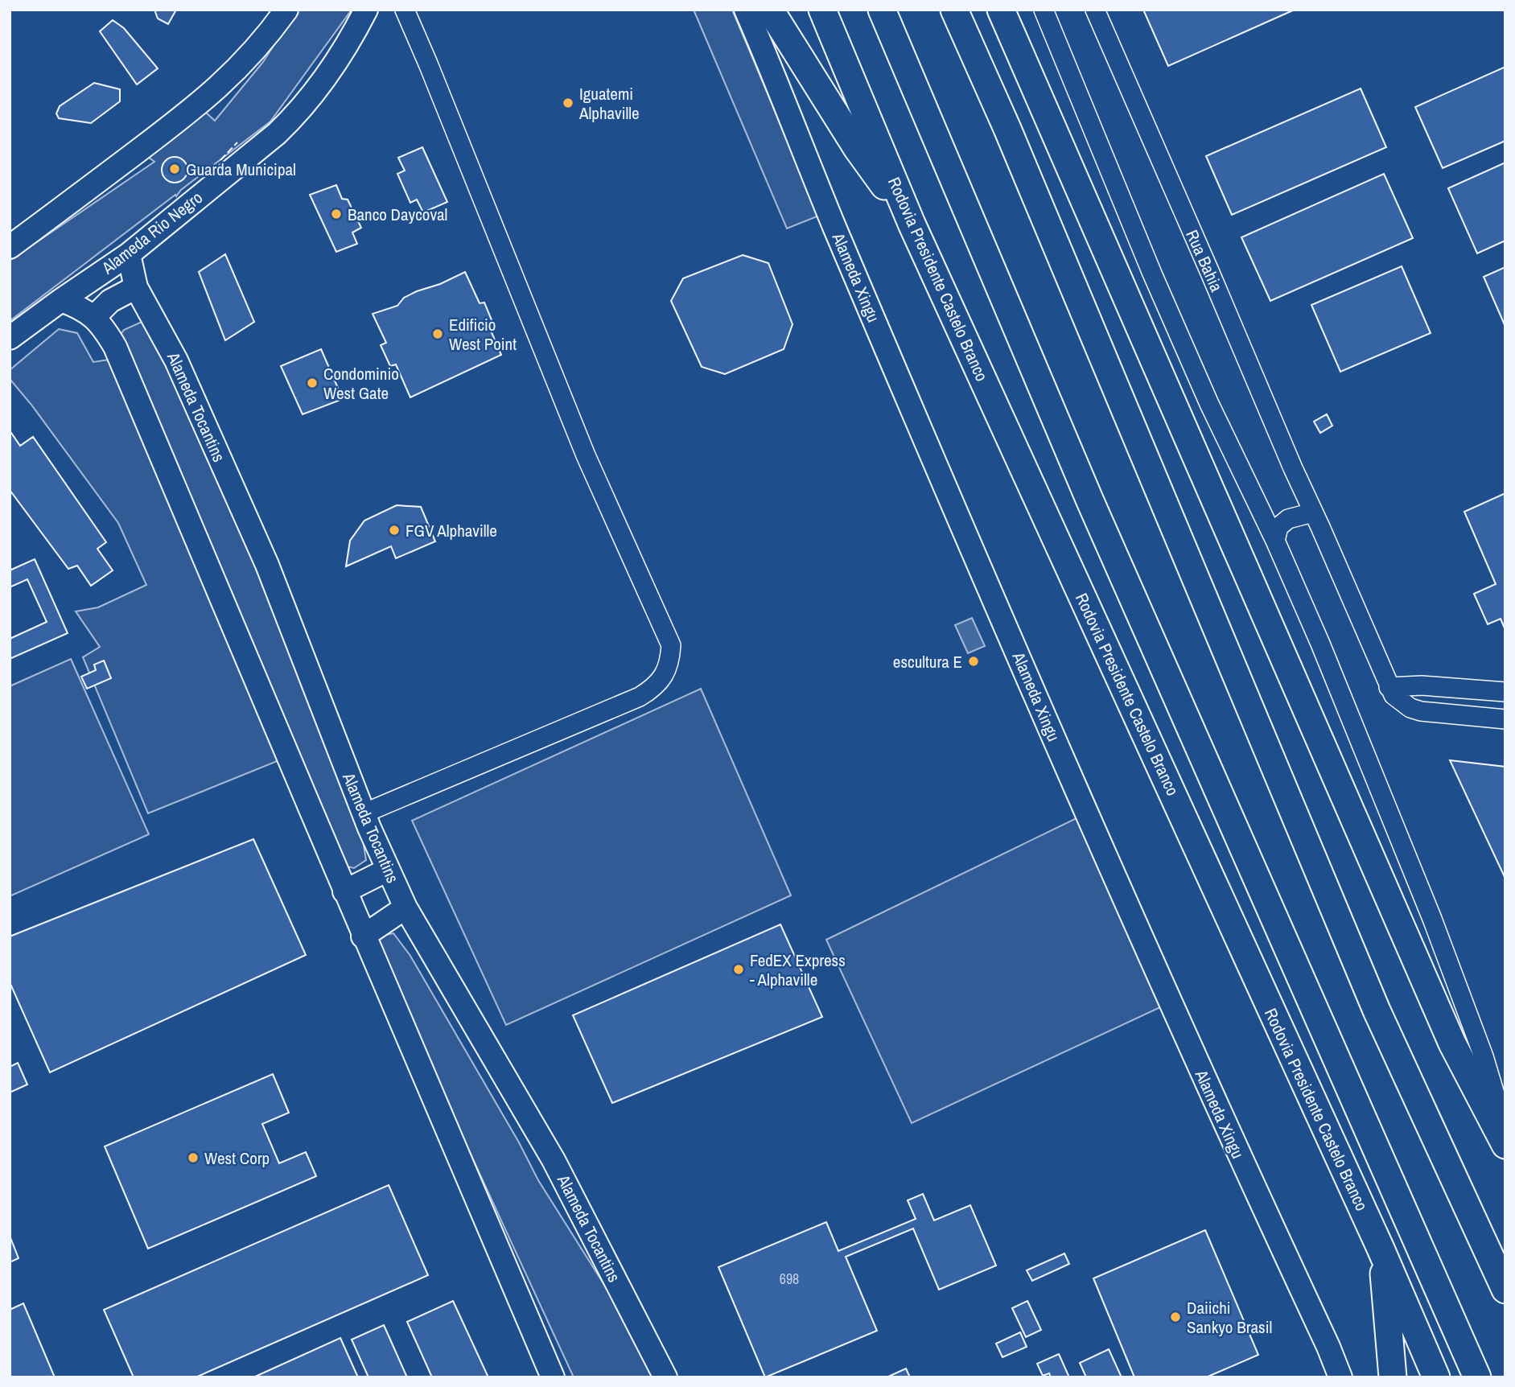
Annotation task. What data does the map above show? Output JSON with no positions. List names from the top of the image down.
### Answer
{
  "streets": {
    "highway": ["Rodovia Presidente Castelo Branco"],
    "main road": ["Alameda Rio Negro", "Alameda Xingu", "Alameda Tocantins"],
    "street": ["Rua Bahia"]
  },
  "crossings": [
    ["Alameda Rio Negro", "Alameda Tocantins"]
  ],
  "places": [
    "Iguatemi Alphaville",
    "Guarda Municipal",
    "Banco Daycoval",
    "Edificio West Point",
    "Condominio West Gate",
    "FGV Alphaville",
    "escultura E",
    "FedEX Express - Alphaville",
    "West Corp",
    "Daiichi Sankyo Brasil"
  ],
  "house_numbers": ["698"]
}
